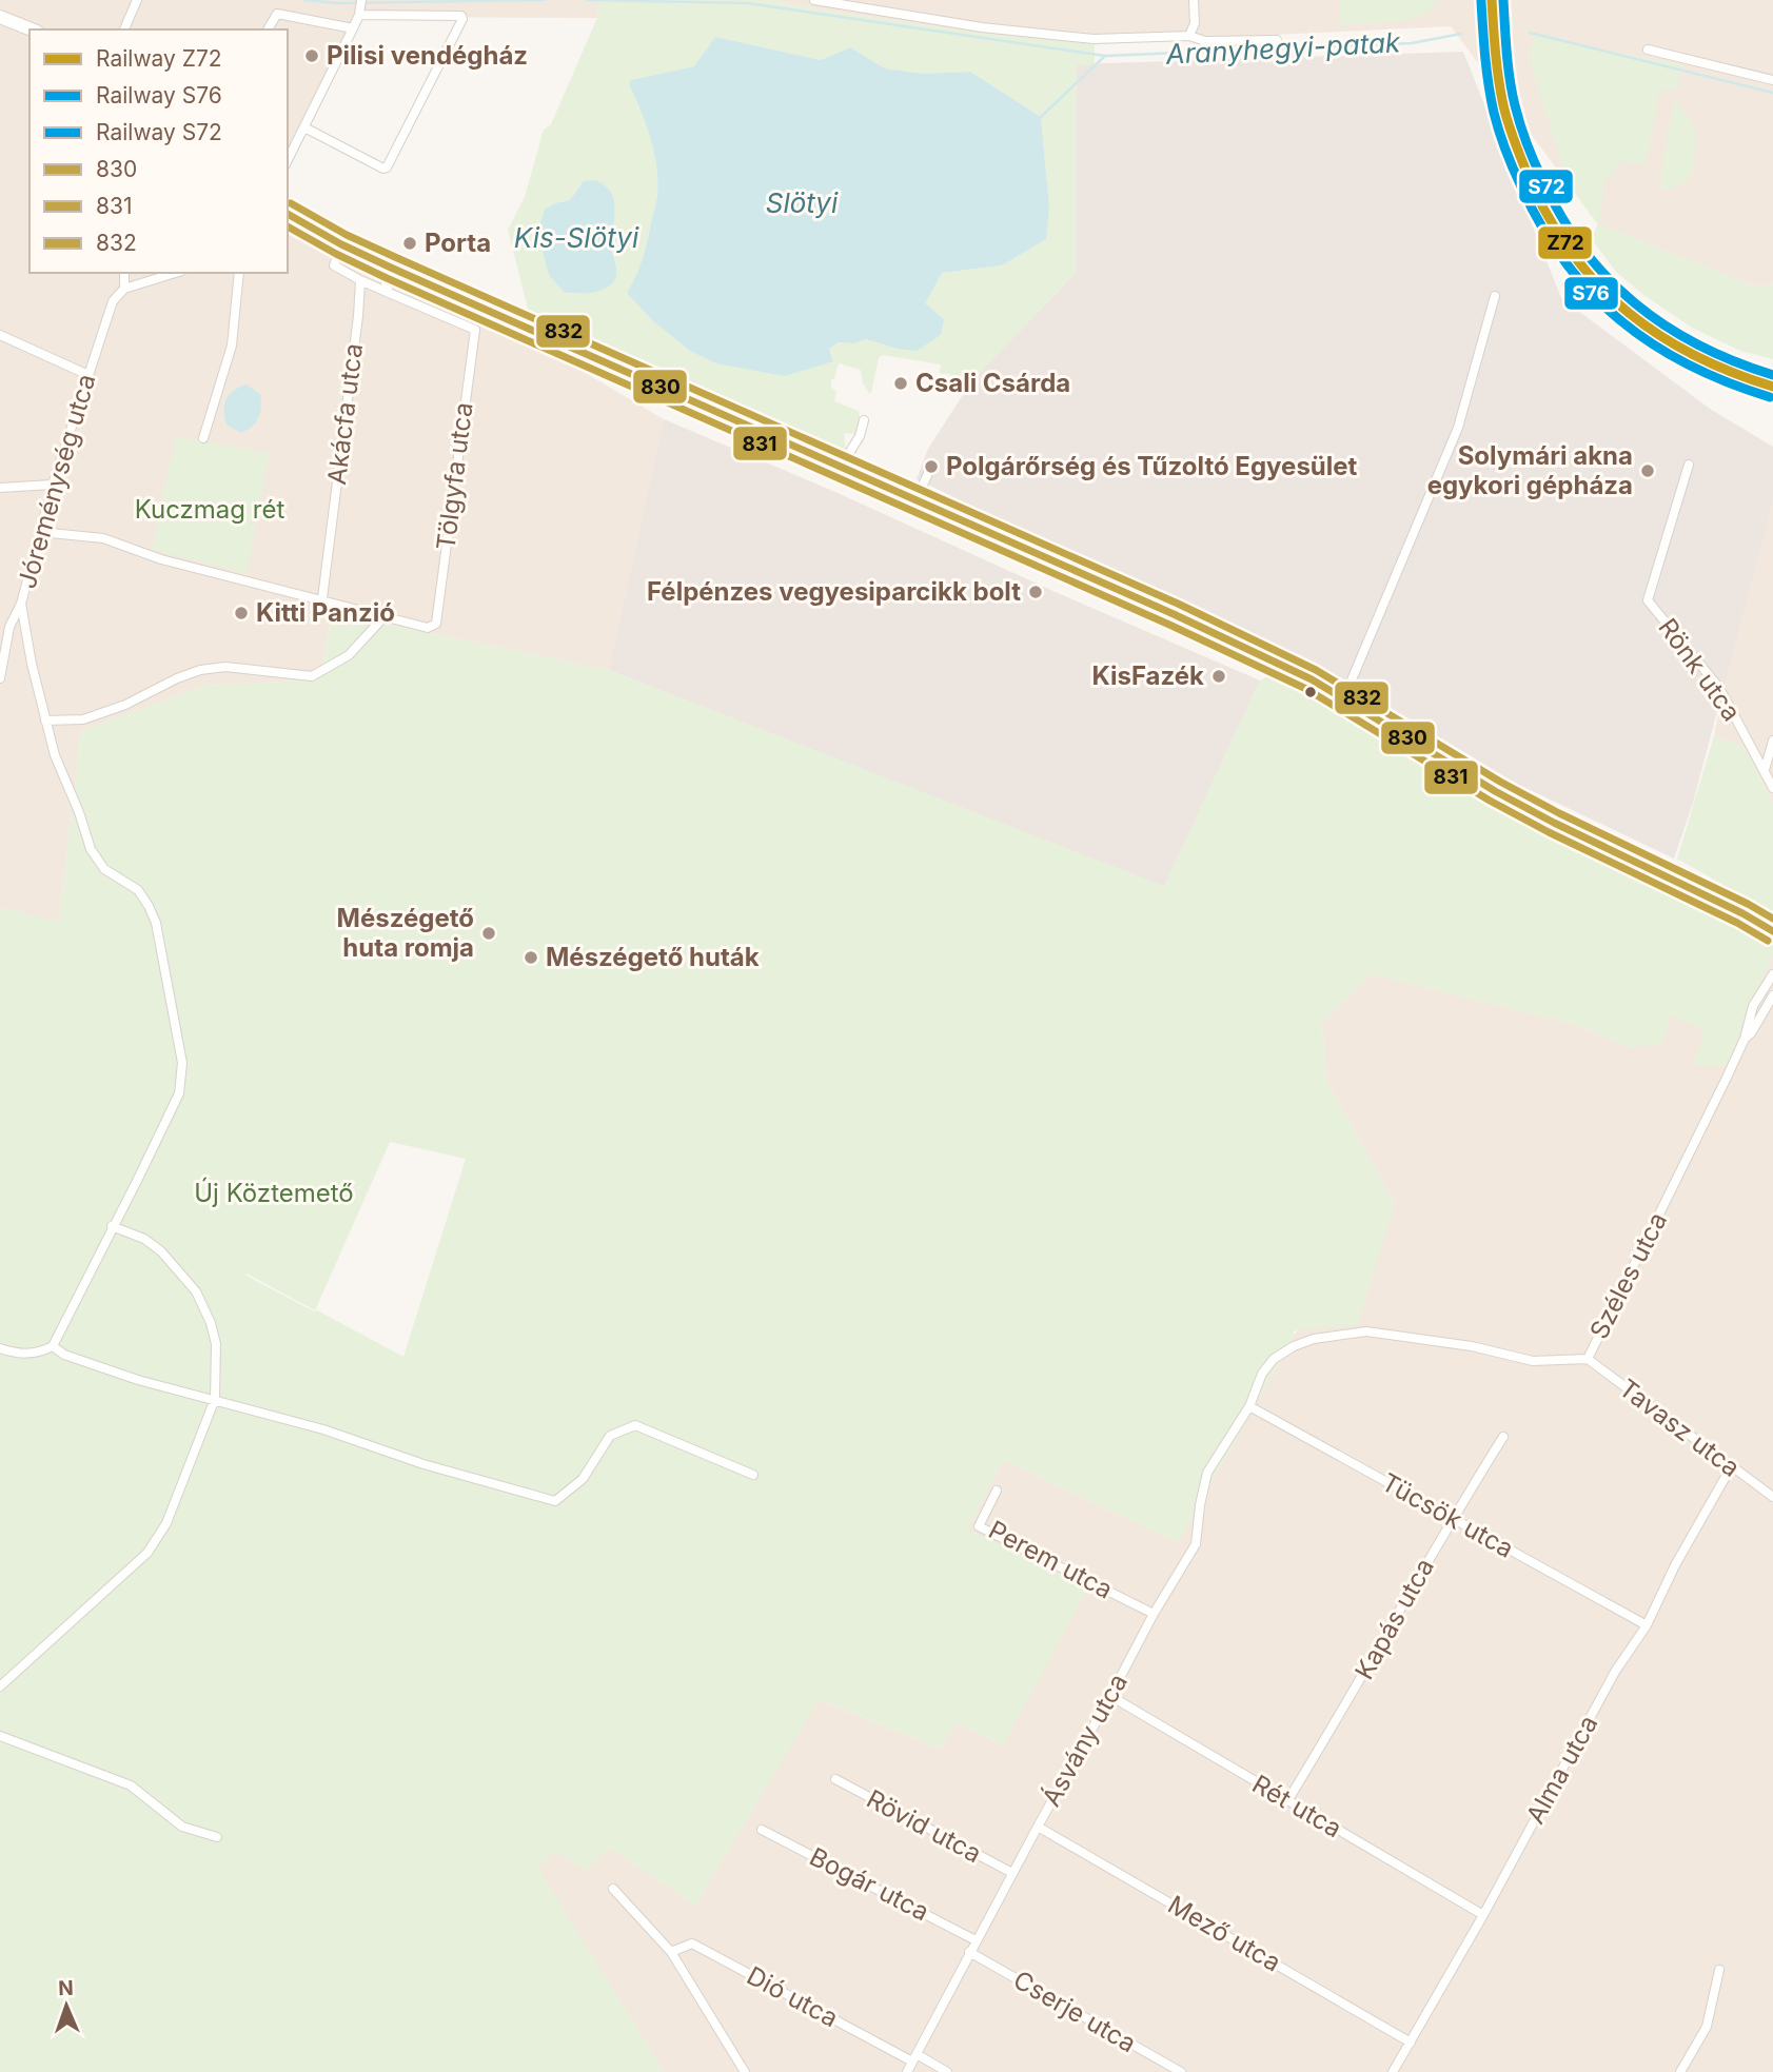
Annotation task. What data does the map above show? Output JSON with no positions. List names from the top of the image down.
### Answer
{
  "streets": {
    "street": [
      "Akácfa utca",
      "Tölgyfa utca",
      "Jóreménység utca",
      "Rönk utca",
      "Széles utca",
      "Tavasz utca",
      "Tücsök utca",
      "Perem utca",
      "Kapás utca",
      "Ásvány utca",
      "Alma utca",
      "Rét utca",
      "Rövid utca",
      "Bogár utca",
      "Mező utca",
      "Dió utca",
      "Cserje utca"
    ]
  },
  "crossings": [
    ["Széles utca", "Tavasz utca"],
    ["Széles utca", "Tücsök utca"],
    ["Széles utca", "Ásvány utca"],
    ["Tavasz utca", "Alma utca"],
    ["Tücsök utca", "Kapás utca"],
    ["Tücsök utca", "Ásvány utca"],
    ["Tücsök utca", "Alma utca"],
    ["Perem utca", "Ásvány utca"],
    ["Kapás utca", "Rét utca"],
    ["Ásvány utca", "Rét utca"],
    ["Ásvány utca", "Rövid utca"],
    ["Ásvány utca", "Bogár utca"],
    ["Ásvány utca", "Mező utca"],
    ["Ásvány utca", "Dió utca"],
    ["Ásvány utca", "Cserje utca"],
    ["Alma utca", "Rét utca"],
    ["Alma utca", "Mező utca"]
  ],
  "water": ["Aranyhegyi-patak", "Slötyi", "Kis-Slötyi"],
  "parks": ["Kuczmag rét", "Új Köztemető"],
  "places": [
    "Pilisi vendégház",
    "Porta",
    "Csali Csárda",
    "Polgárőrség és Tűzoltó Egyesület",
    "Solymári akna egykori gépháza",
    "Félpénzes vegyesiparcikk bolt",
    "Kitti Panzió",
    "KisFazék",
    "Mészégető huta romja",
    "Mészégető huták"
  ],
  "lines": [
    "rail line Z72",
    "rail line S72",
    "rail line S76",
    "transit line 832",
    "transit line 830",
    "transit line 831"
  ],
  "legend": [
    "Railway Z72",
    "Railway S76",
    "Railway S72",
    "830",
    "831",
    "832"
  ],
  "north": "top"
}
